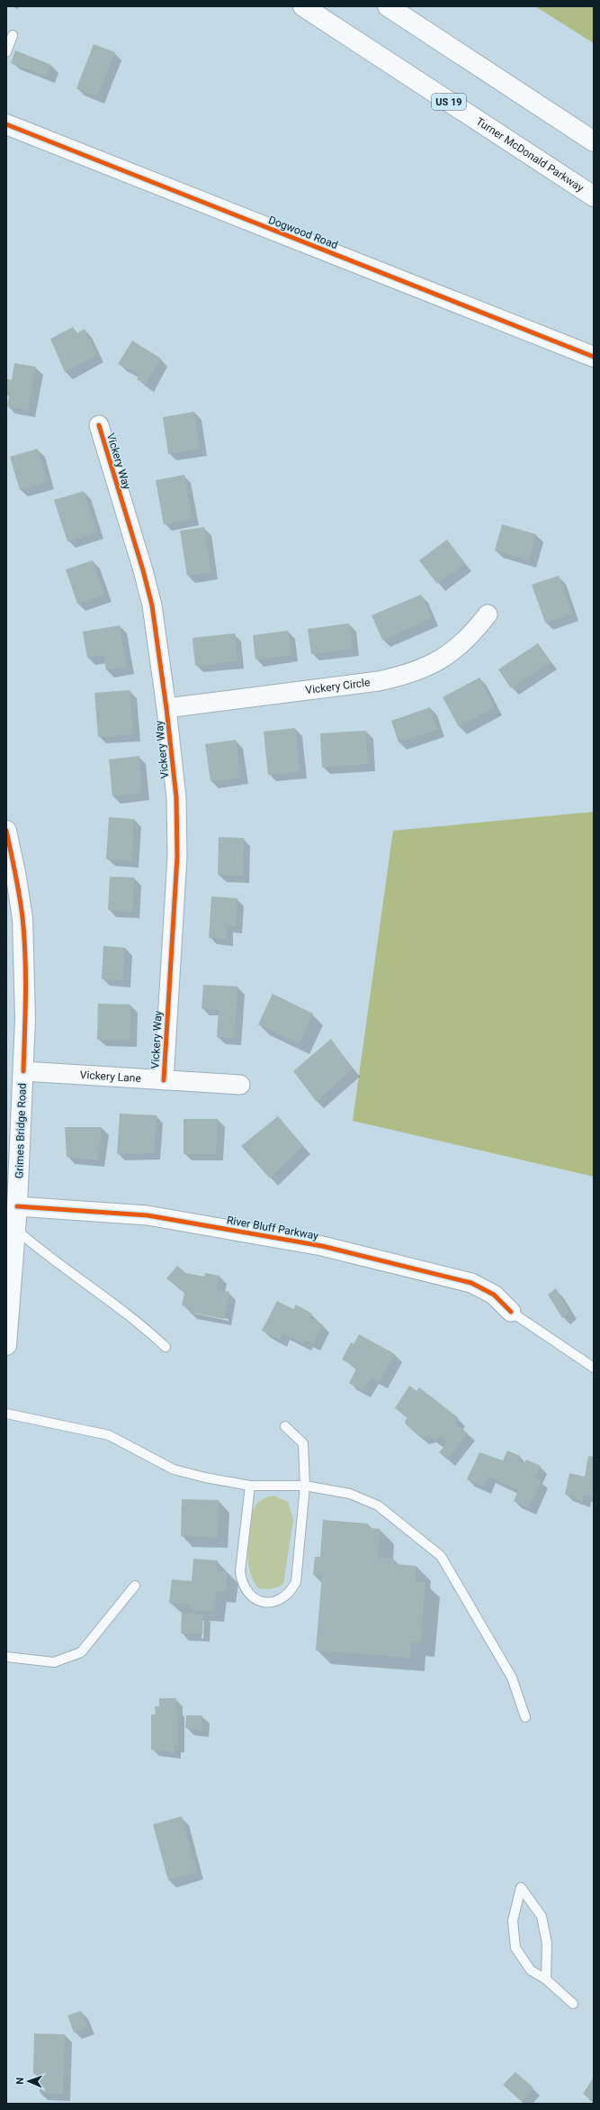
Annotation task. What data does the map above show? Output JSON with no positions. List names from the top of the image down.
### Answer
{
  "streets": {
    "main road": [
      "US 19",
      "Turner McDonald Parkway",
      "Dogwood Road",
      "Grimes Bridge Road"
    ],
    "street": [
      "Vickery Way",
      "Vickery Circle",
      "Vickery Lane",
      "River Bluff Parkway"
    ]
  },
  "crossings": [
    ["Vickery Way", "Vickery Circle"],
    ["Vickery Way", "Vickery Lane"],
    ["Vickery Lane", "Grimes Bridge Road"],
    ["Grimes Bridge Road", "River Bluff Parkway"]
  ],
  "north": "left"
}
